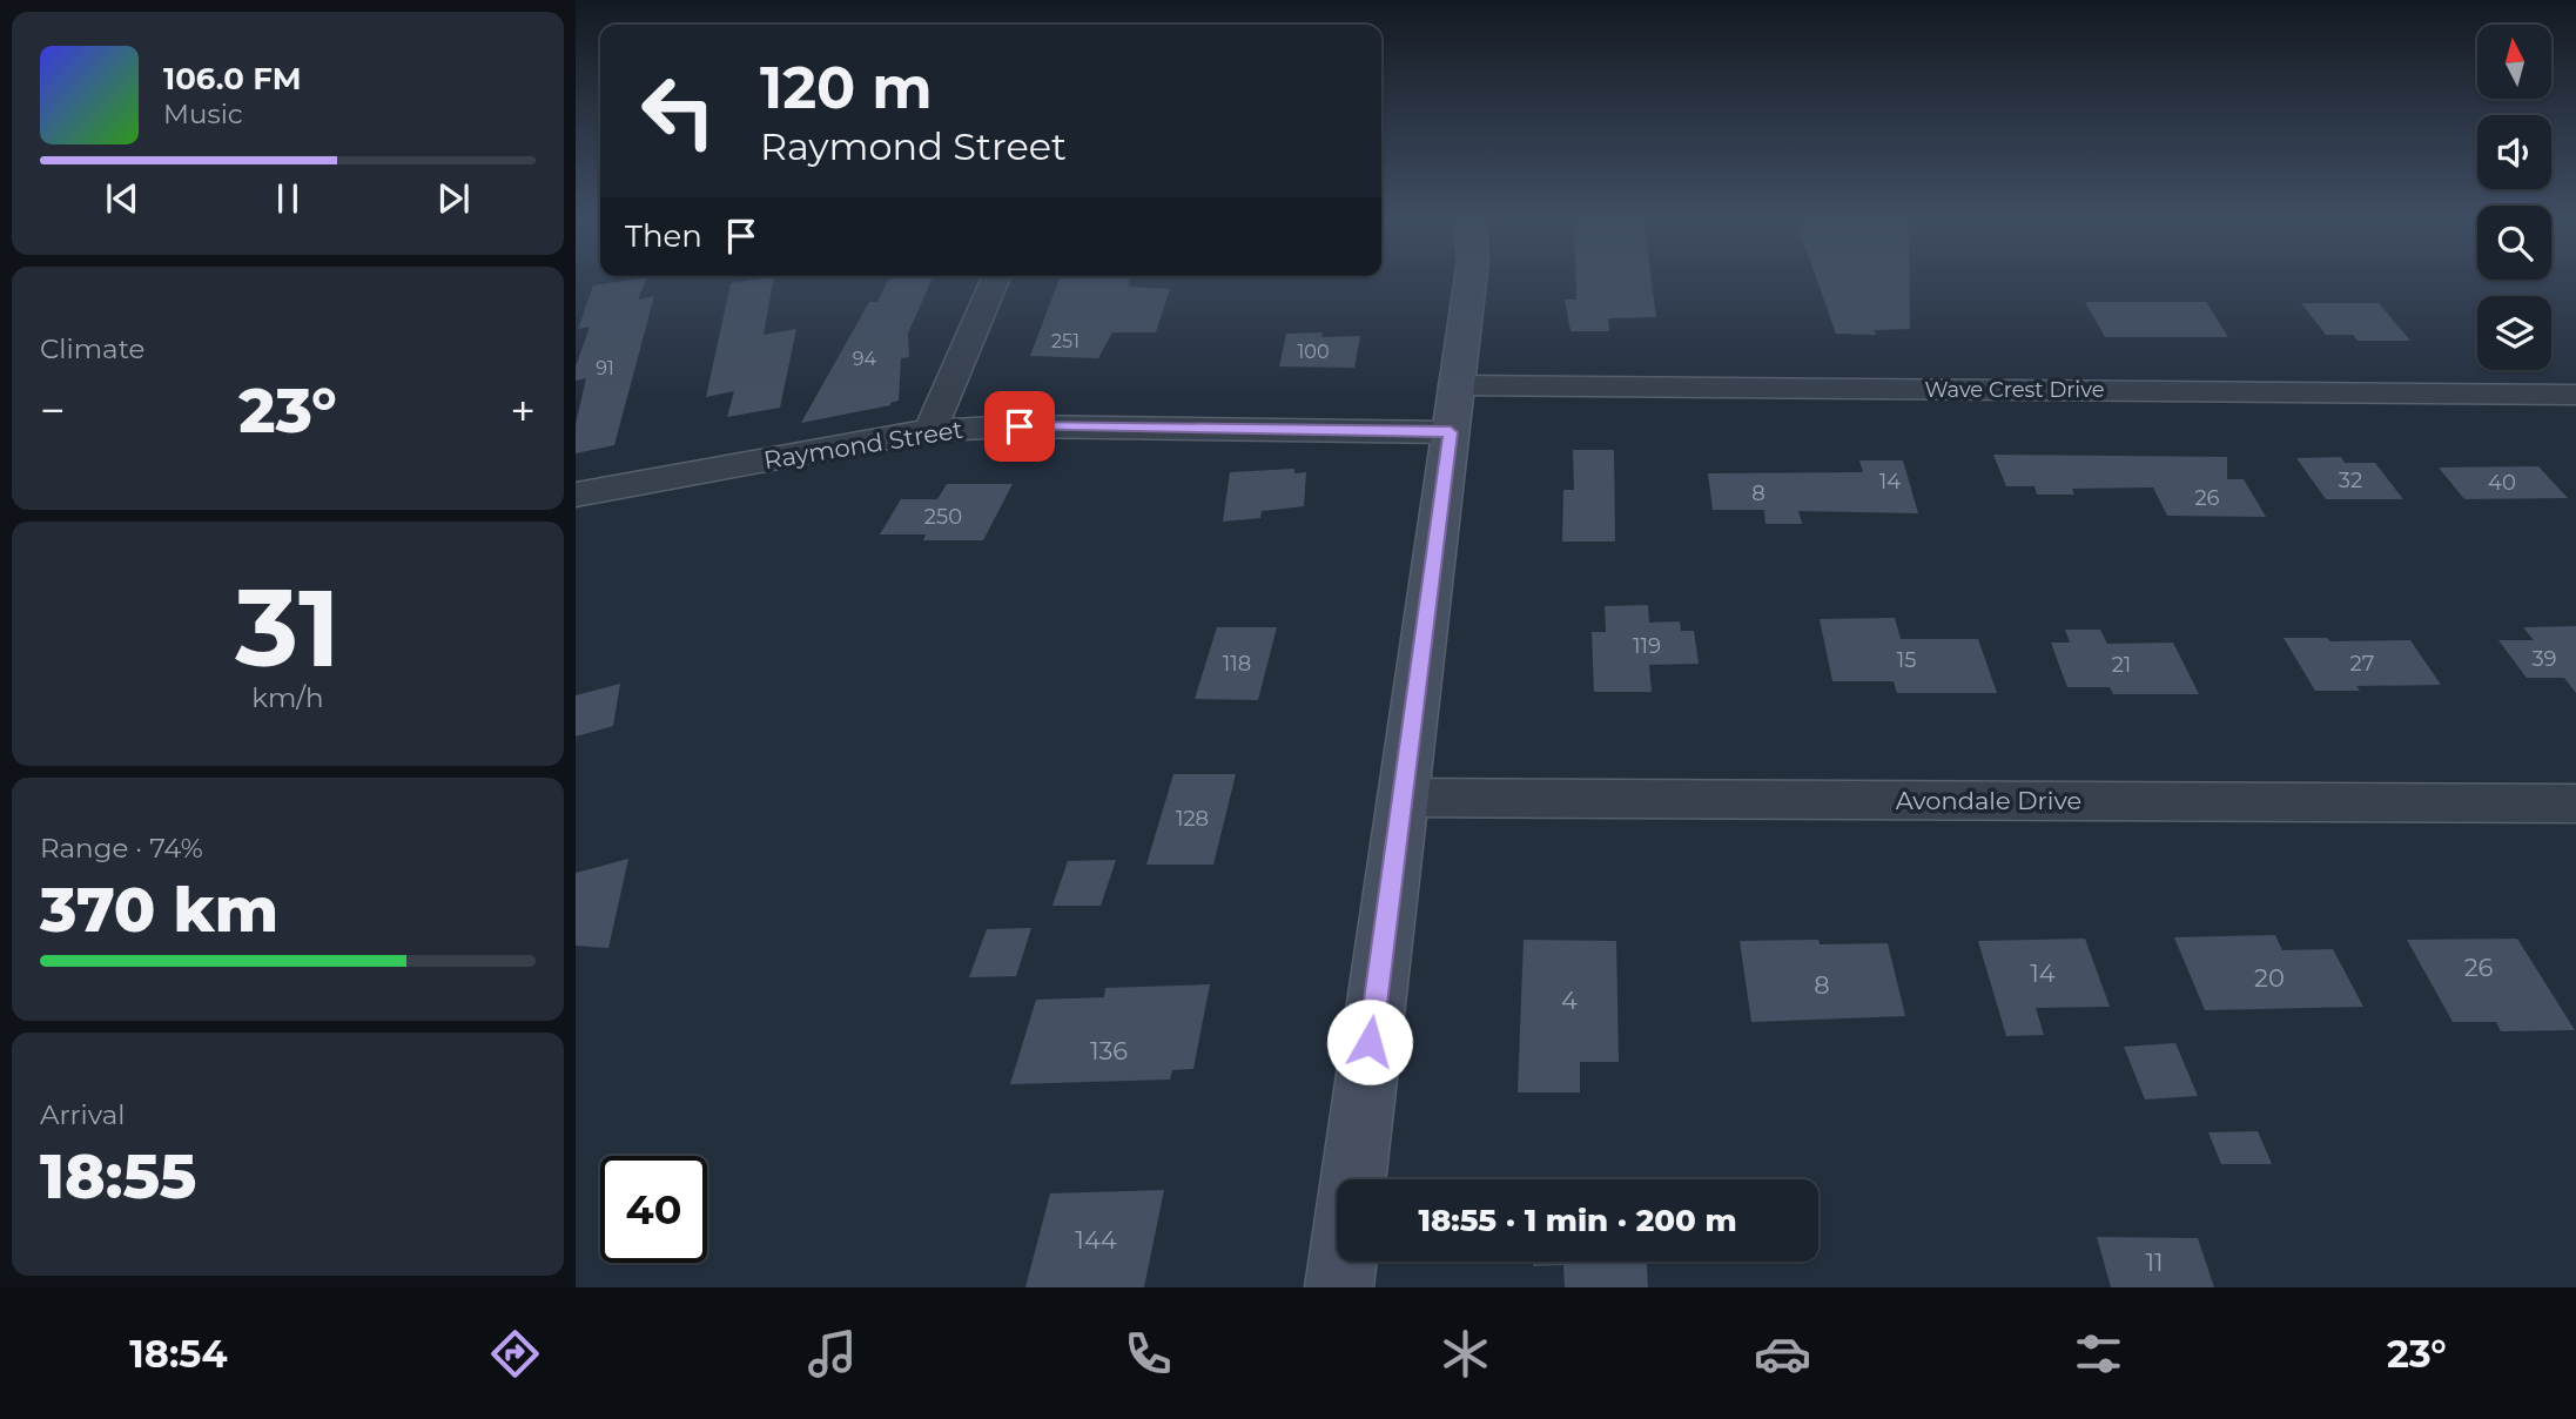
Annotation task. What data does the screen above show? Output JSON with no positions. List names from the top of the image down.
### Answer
{
  "streets": {
    "street": ["Wave Crest Drive", "Raymond Street", "Avondale Drive"]
  },
  "house_numbers": [
    "251",
    "100",
    "94",
    "91",
    "32",
    "14",
    "40",
    "8",
    "26",
    "250",
    "119",
    "39",
    "15",
    "118",
    "27",
    "21",
    "128",
    "26",
    "14",
    "20",
    "8",
    "4",
    "136",
    "144",
    "11"
  ],
  "north": "top",
  "page": {
    "turn": ["120 m", "Raymond Street"],
    "song": ["106.0 FM", "Music"],
    "then": "Then",
    "tile": [
      "Climate",
      ["31", "km/h"],
      ["Range · 74%", "370 km"],
      ["Arrival", "18:55"]
    ],
    "heat": ["−", "23°", "+"],
    "limit": "40",
    "trip": "18:55 · 1 min · 200 m",
    "tabs": ["18:54", "23°"]
  }
}
